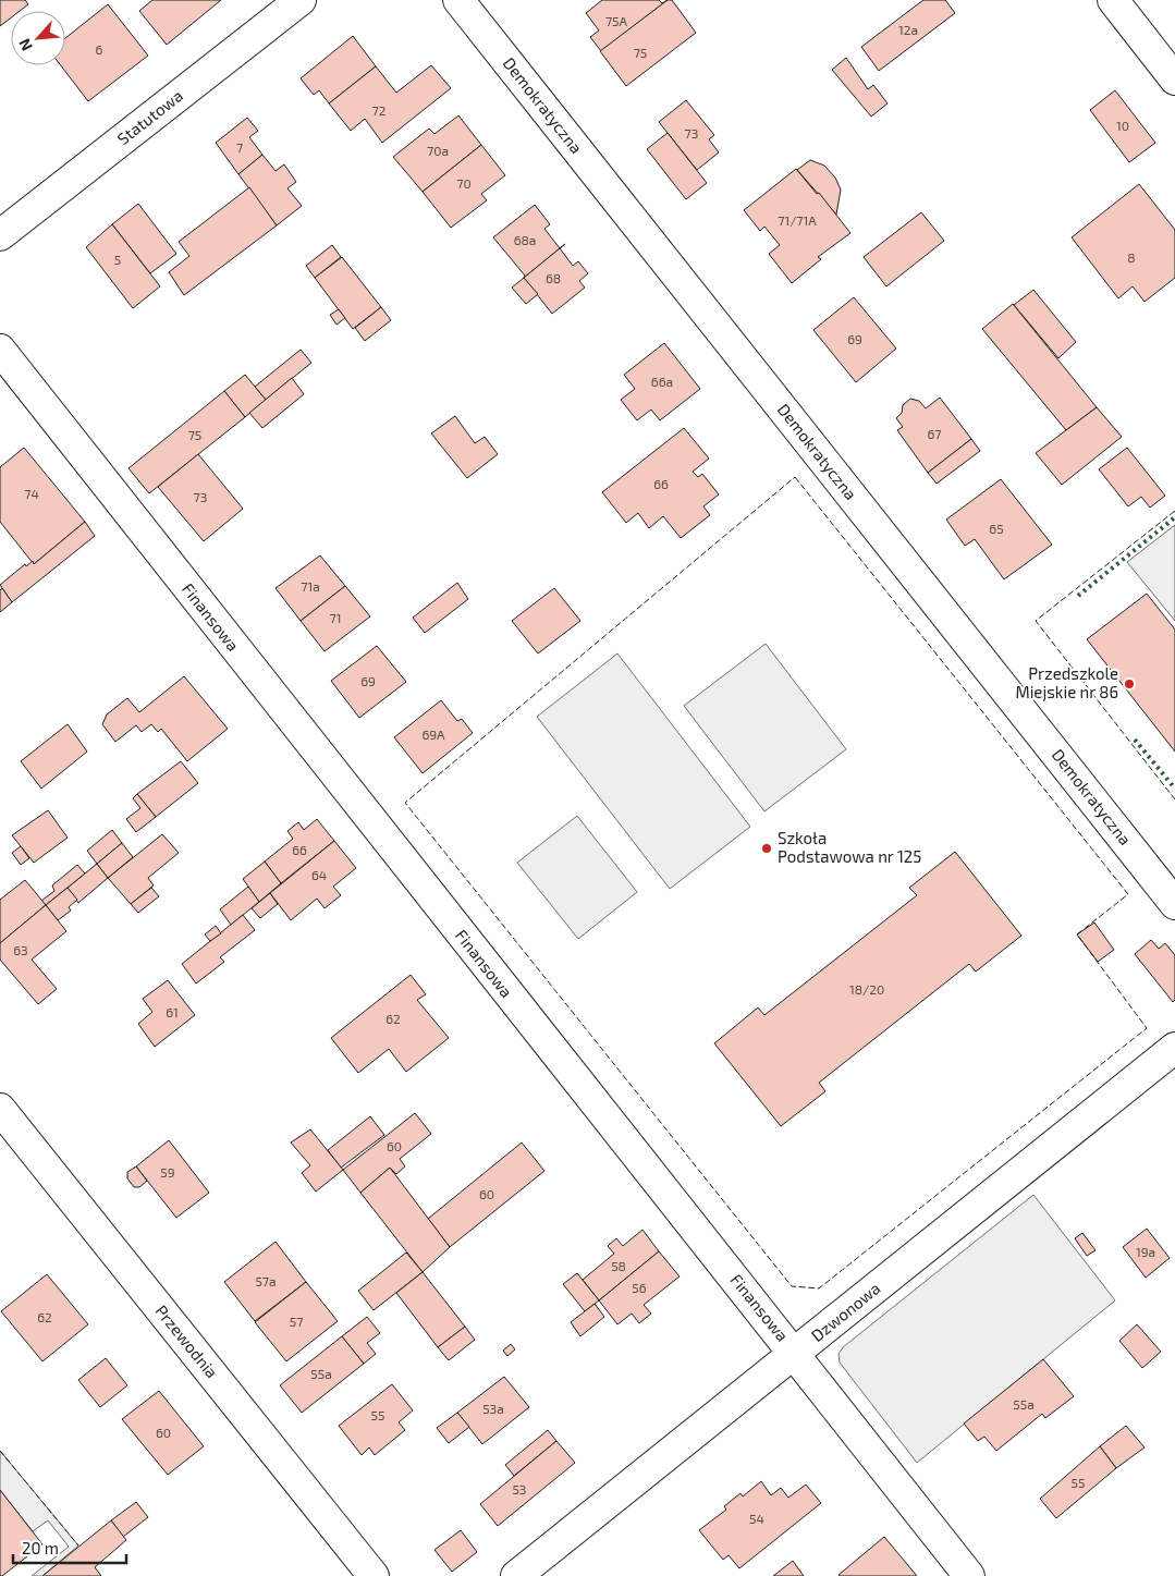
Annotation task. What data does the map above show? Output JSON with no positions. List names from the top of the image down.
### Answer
{
  "streets": {
    "street": [
      "Demokratyczna",
      "Statutowa",
      "Finansowa",
      "Dzwonowa",
      "Przewodnia"
    ]
  },
  "crossings": [
    ["Finansowa", "Dzwonowa"]
  ],
  "places": ["Przedszkole Miejskie nr 86", "Szkoła Podstawowa nr 125"],
  "house_numbers": [
    "75A",
    "12a",
    "6",
    "75",
    "72",
    "10",
    "73",
    "7",
    "70a",
    "70",
    "71/71A",
    "68a",
    "8",
    "5",
    "68",
    "69",
    "66a",
    "67",
    "75",
    "66",
    "74",
    "73",
    "65",
    "71a",
    "71",
    "69",
    "69A",
    "66",
    "64",
    "63",
    "18/20",
    "61",
    "62",
    "60",
    "59",
    "60",
    "19a",
    "58",
    "57a",
    "56",
    "62",
    "57",
    "55a",
    "55a",
    "53a",
    "55",
    "60",
    "55",
    "53",
    "54"
  ],
  "scale_bar": "20 m",
  "north": "bottom left"
}
